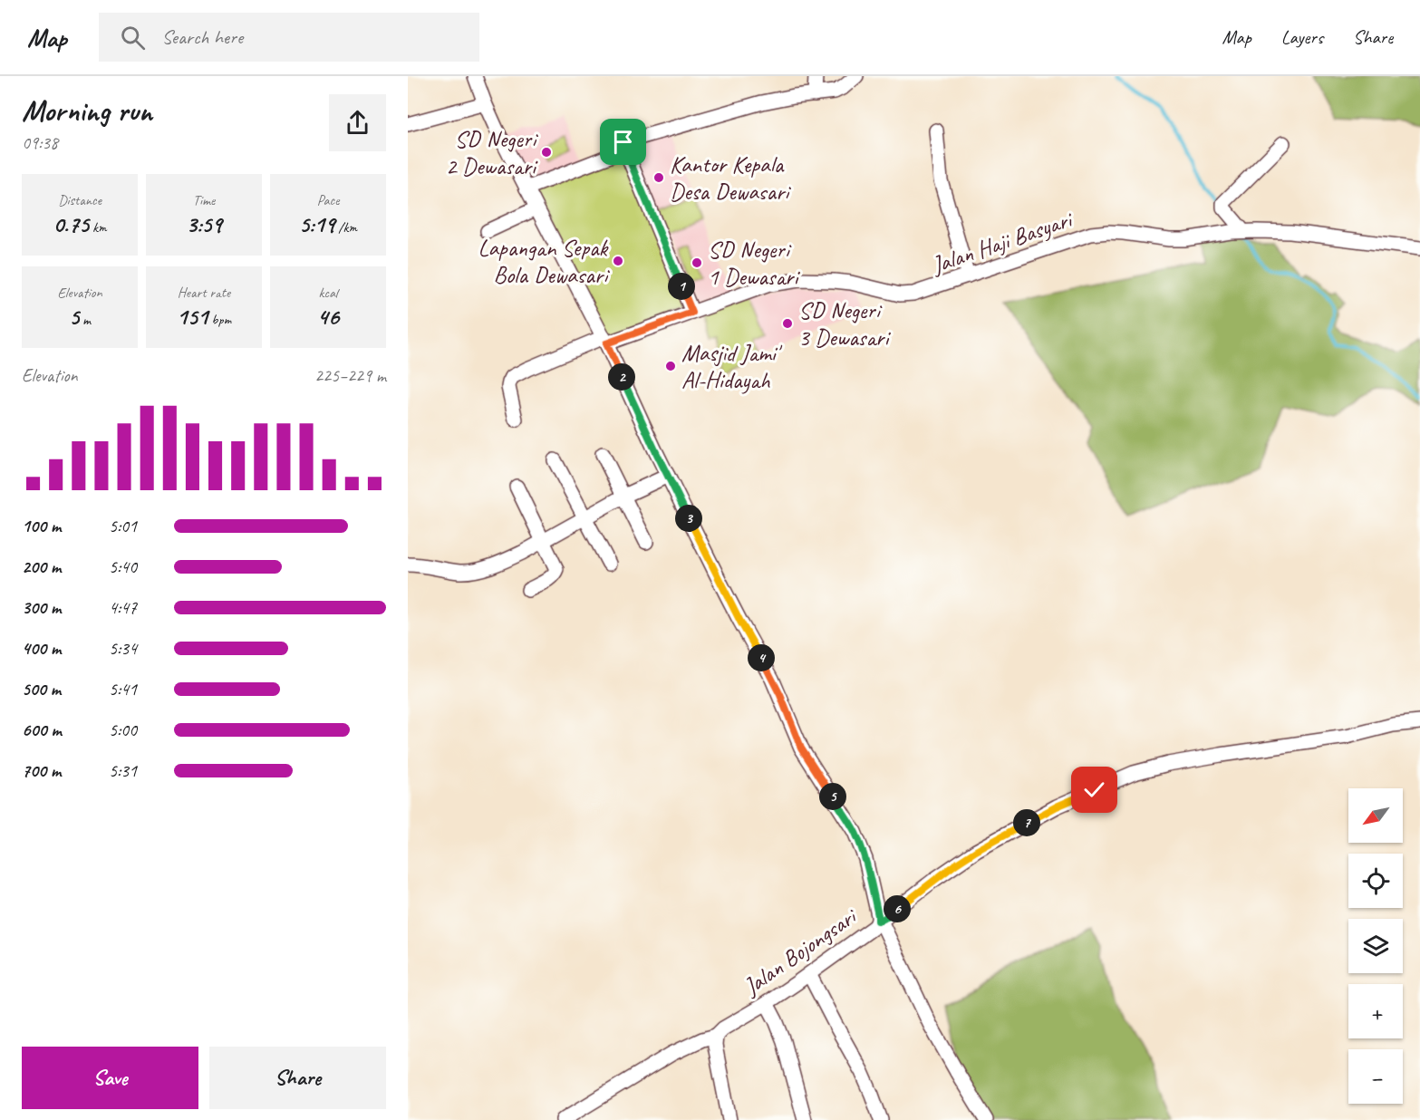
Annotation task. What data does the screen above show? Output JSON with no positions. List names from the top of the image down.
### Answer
{
  "streets": {
    "street": ["Jalan Haji Basyari", "Jalan Bojongsari"]
  },
  "crossings": [
    ["Jalan Haji Basyari", "Jalan Bojongsari"]
  ],
  "places": [
    "SD Negeri 2 Dewasari",
    "Kantor Kepala Desa Dewasari",
    "Lapangan Sepak Bola Dewasari",
    "SD Negeri 1 Dewasari",
    "SD Negeri 3 Dewasari",
    "Masjid Jami' Al-Hidayah"
  ],
  "north": "bottom left",
  "page": {
    "header": "Map",
    "search": "Search here",
    "nav": ["Map", "Layers", "Share"],
    "heading": ["Morning run", "09:38"],
    "stats": [
      ["Distance", "0.75 km"],
      ["Time", "3:59"],
      ["Pace", "5:19 /km"],
      ["Elevation", "5 m"],
      ["Heart rate", "151 bpm"],
      ["kcal", "46"]
    ],
    "pins": [
      "1",
      "2",
      "3",
      "4",
      "5",
      "7",
      "6"
    ],
    "chart": ["Elevation", "225–229 m"],
    "list": [
      {
        "name": "100 m",
        "note": "5:01"
      },
      {
        "name": "200 m",
        "note": "5:40"
      },
      {
        "name": "300 m",
        "note": "4:47"
      },
      {
        "name": "400 m",
        "note": "5:34"
      },
      {
        "name": "500 m",
        "note": "5:41"
      },
      {
        "name": "600 m",
        "note": "5:00"
      },
      {
        "name": "700 m",
        "note": "5:31"
      }
    ],
    "map_buttons": ["+", "−"],
    "buttons": ["Save", "Share"]
  }
}
